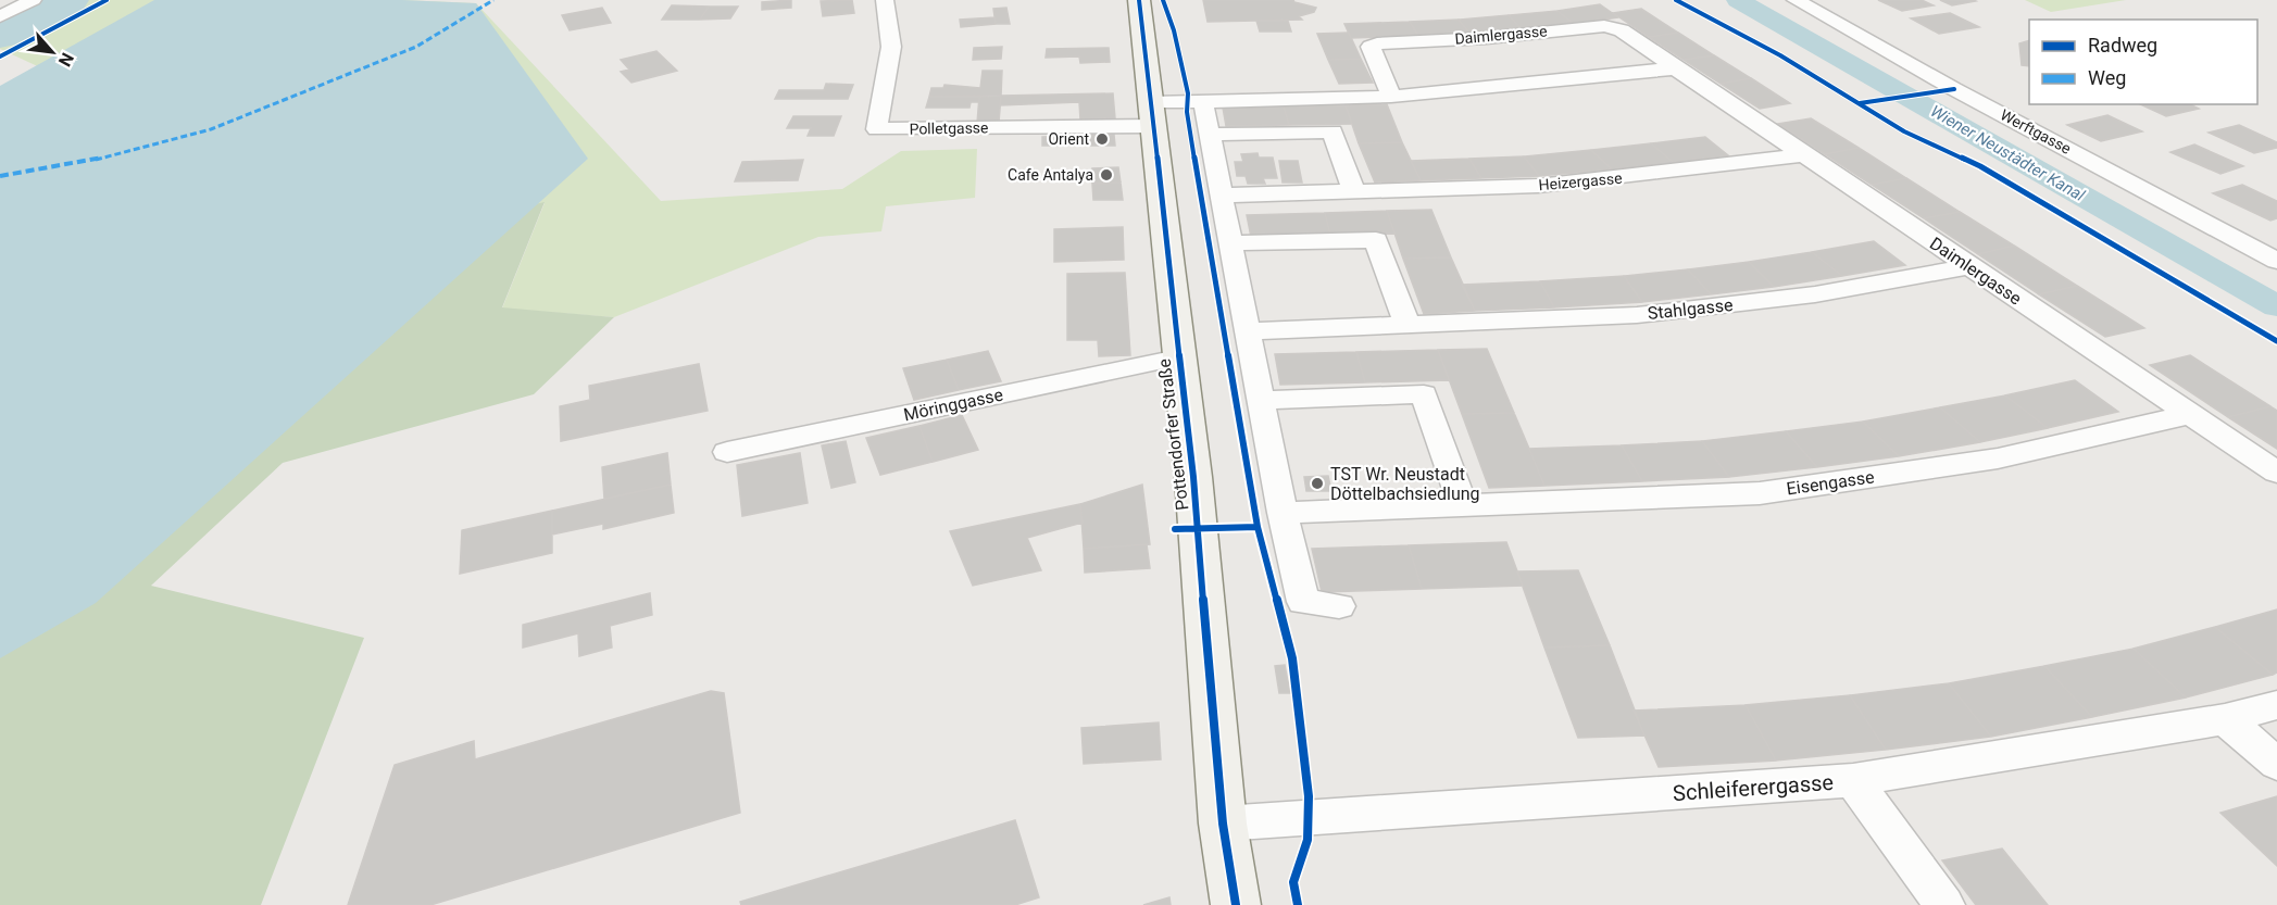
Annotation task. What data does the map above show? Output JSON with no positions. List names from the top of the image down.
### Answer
{
  "streets": {
    "main road": ["Pottendorfer Straße"],
    "street": [
      "Daimlergasse",
      "Polletgasse",
      "Werftgasse",
      "Heizergasse",
      "Stahlgasse",
      "Möringgasse",
      "Eisengasse",
      "Schleiferergasse"
    ]
  },
  "crossings": [
    ["Daimlergasse", "Heizergasse"],
    ["Daimlergasse", "Stahlgasse"],
    ["Daimlergasse", "Eisengasse"],
    ["Polletgasse", "Pottendorfer Straße"],
    ["Möringgasse", "Pottendorfer Straße"],
    ["Pottendorfer Straße", "Schleiferergasse"]
  ],
  "water": ["Wiener Neustädter Kanal"],
  "places": ["Orient", "Cafe Antalya", "TST Wr. Neustadt Döttelbachsiedlung"],
  "legend": ["Radweg", "Weg"],
  "north": "bottom right"
}
